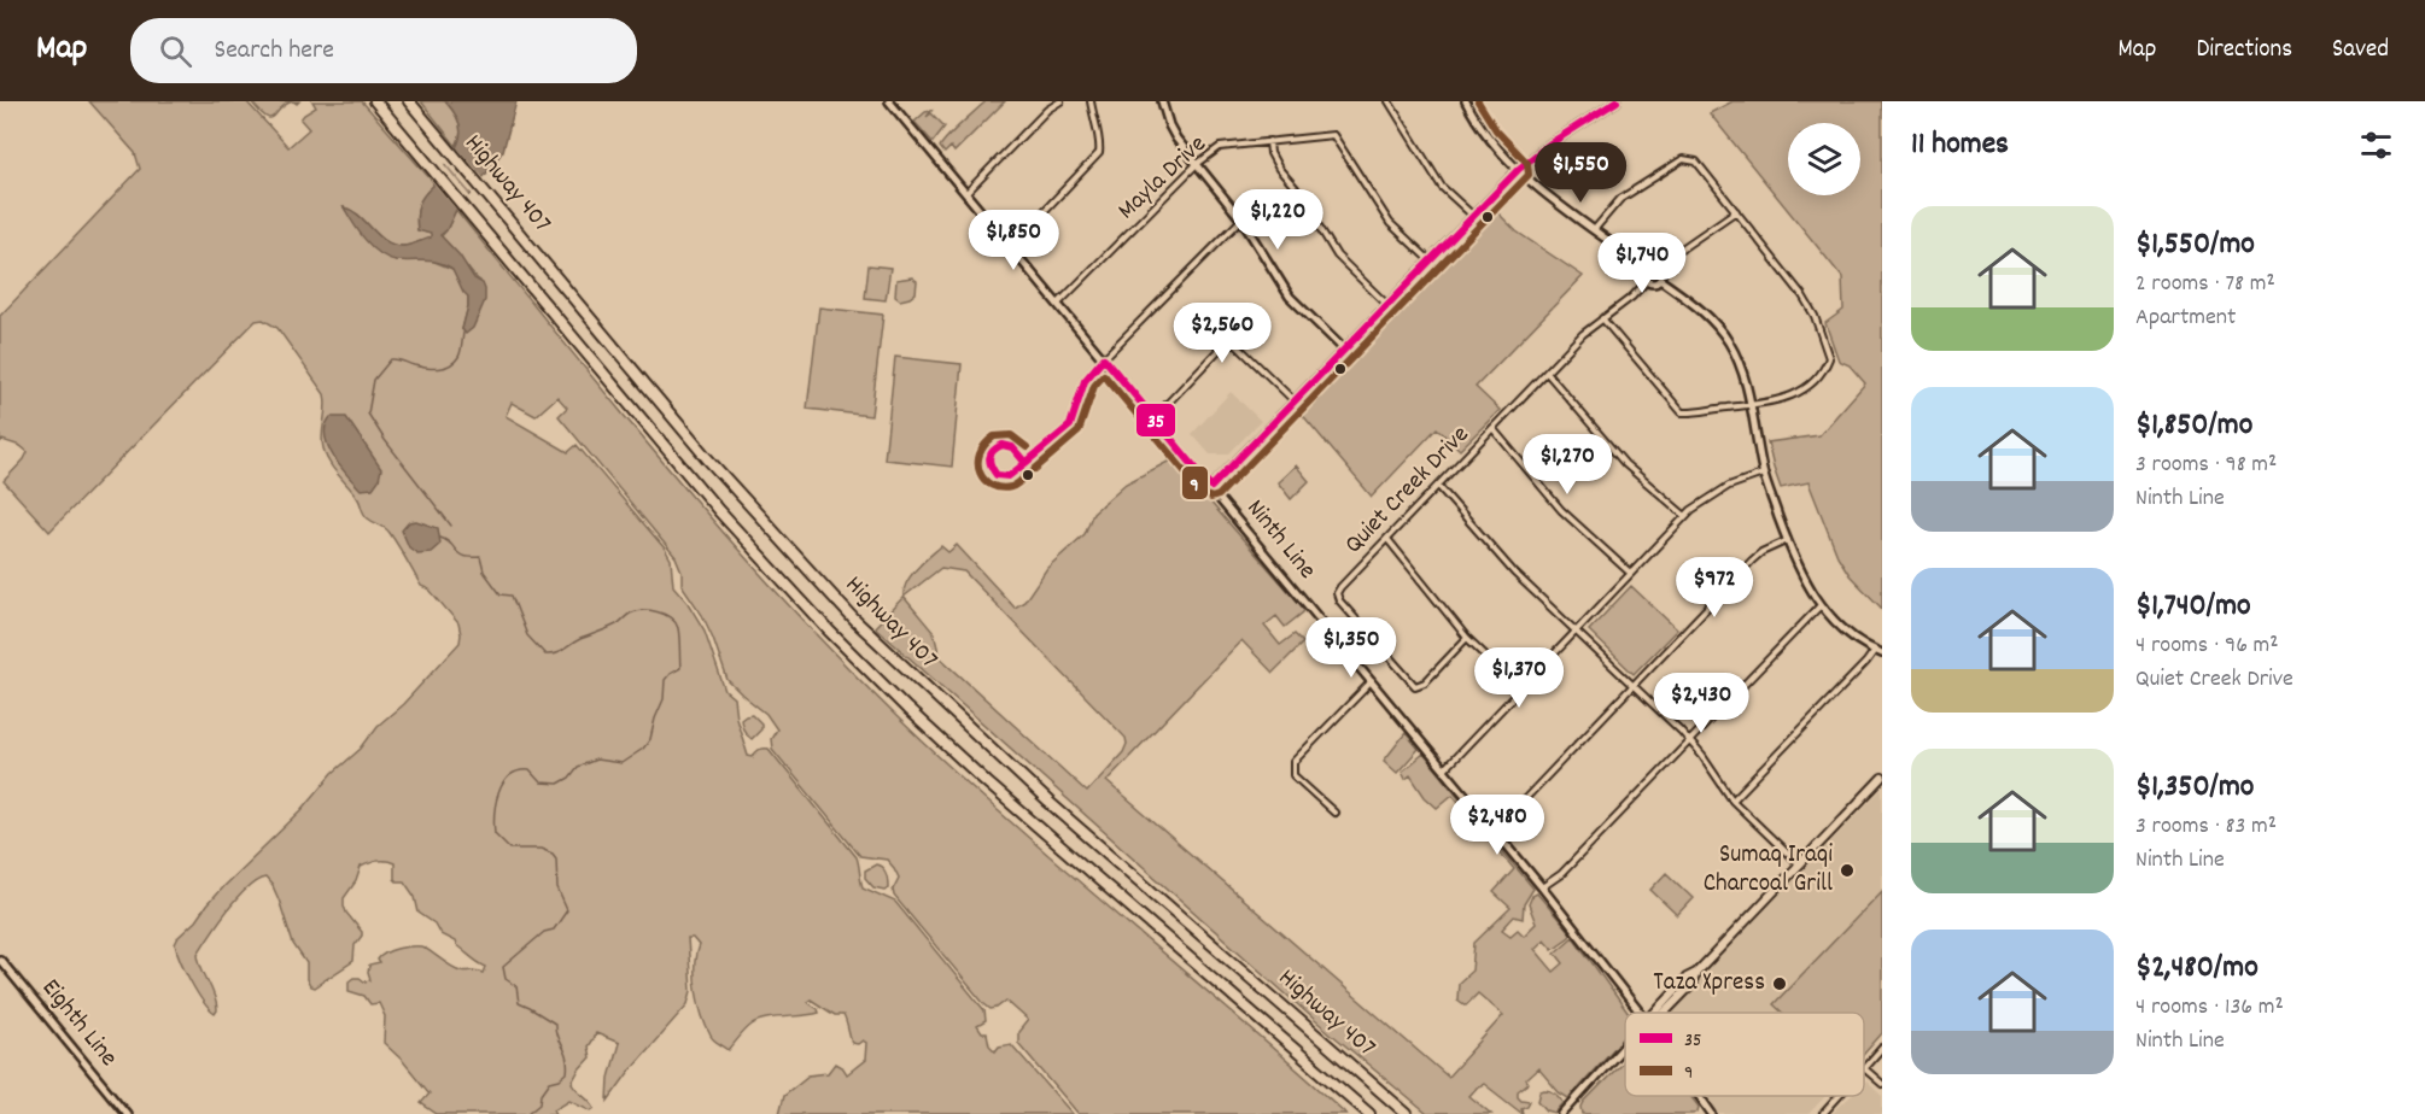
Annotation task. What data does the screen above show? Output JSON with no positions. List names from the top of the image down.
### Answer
{
  "streets": {
    "highway": ["Highway 407"],
    "street": [
      "Mayla Drive",
      "Quiet Creek Drive",
      "Ninth Line",
      "Eighth Line"
    ]
  },
  "crossings": [
    ["Mayla Drive", "Ninth Line"]
  ],
  "places": ["Sumaq Iraqi Charcoal Grill", "Taza Xpress"],
  "lines": ["transit line 35", "transit line 9"],
  "legend": ["35", "9"],
  "page": {
    "header": "Map",
    "search": "Search here",
    "nav": ["Map", "Directions", "Saved"],
    "heading": "11 homes",
    "price": [
      "$1,550",
      "$1,220",
      "$1,850",
      "$1,740",
      "$2,560",
      "$1,270",
      "$972",
      "$1,350",
      "$1,370",
      "$2,430",
      "$2,480"
    ],
    "list": [
      {
        "name": "$1,550/mo",
        "note": "2 rooms · 78 m² · Apartment"
      },
      {
        "name": "$1,850/mo",
        "note": "3 rooms · 98 m² · Ninth Line"
      },
      {
        "name": "$1,740/mo",
        "note": "4 rooms · 96 m² · Quiet Creek Drive"
      },
      {
        "name": "$1,350/mo",
        "note": "3 rooms · 83 m² · Ninth Line"
      },
      {
        "name": "$2,480/mo",
        "note": "4 rooms · 136 m² · Ninth Line"
      }
    ]
  }
}
